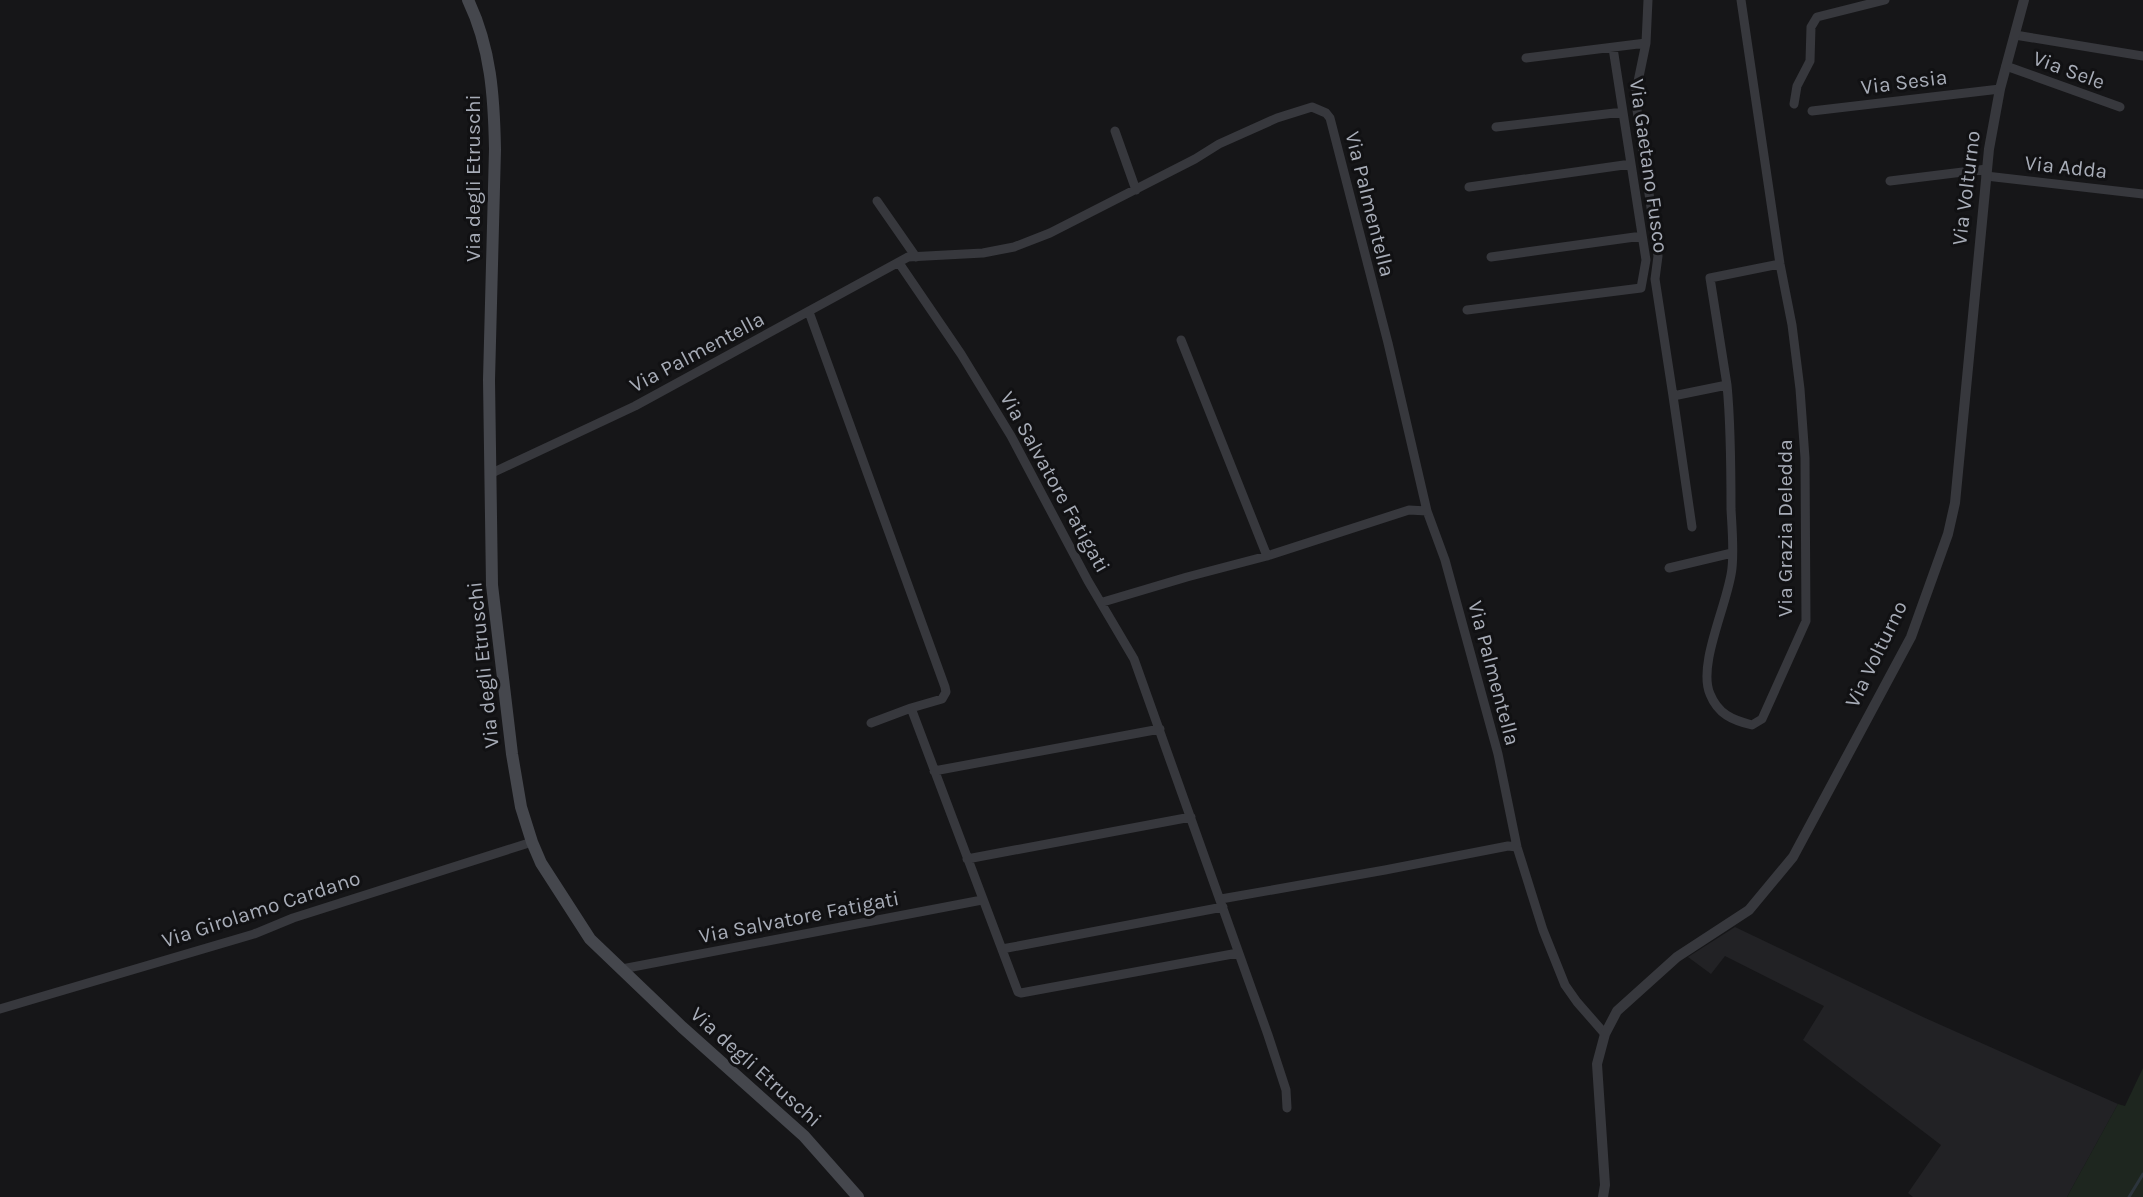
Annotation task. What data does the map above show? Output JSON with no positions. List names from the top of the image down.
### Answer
{
  "streets": {
    "main road": ["Via degli Etruschi"],
    "street": [
      "Via Sele",
      "Via Sesia",
      "Via Gaetano Fusco",
      "Via Adda",
      "Via Volturno",
      "Via Palmentella",
      "Via Salvatore Fatigati",
      "Via Grazia Deledda",
      "Via Girolamo Cardano"
    ]
  },
  "crossings": [
    ["Via Sele", "Via Volturno"],
    ["Via Sesia", "Via Volturno"],
    ["Via Adda", "Via Volturno"],
    ["Via degli Etruschi", "Via Palmentella"],
    ["Via degli Etruschi", "Via Salvatore Fatigati"],
    ["Via degli Etruschi", "Via Girolamo Cardano"],
    ["Via Volturno", "Via Palmentella"],
    ["Via Palmentella", "Via Salvatore Fatigati"]
  ]
}
